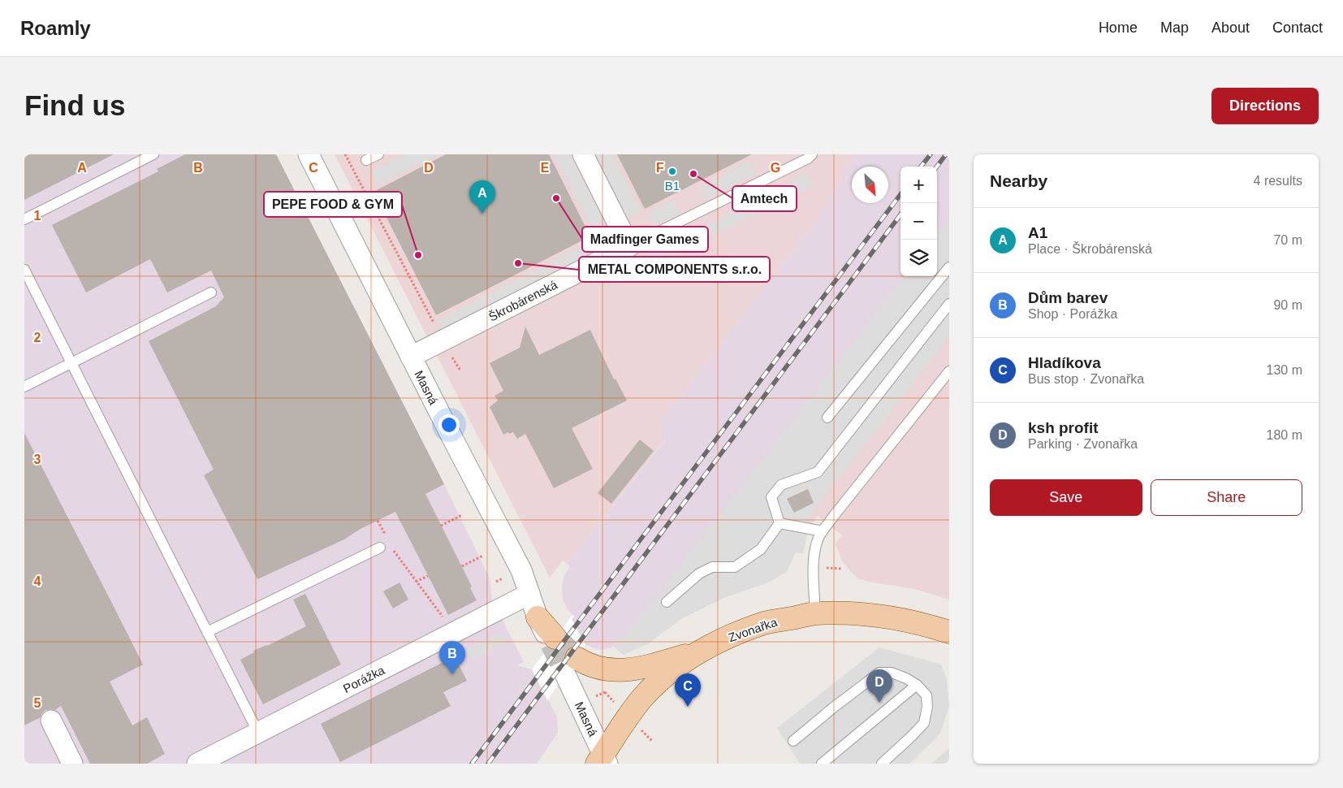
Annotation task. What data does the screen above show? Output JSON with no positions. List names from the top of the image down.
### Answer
{
  "streets": {
    "main road": ["Zvonařka"],
    "street": ["Škrobárenská", "Masná", "Porážka"]
  },
  "crossings": [
    ["Škrobárenská", "Masná"],
    ["Masná", "Zvonařka"],
    ["Masná", "Porážka"]
  ],
  "places": [
    "B1",
    "Amtech",
    "Madfinger Games",
    "PEPE FOOD & GYM",
    "METAL COMPONENTS s.r.o."
  ],
  "north": "bottom right",
  "page": {
    "header": "Roamly",
    "nav": [
      "Home",
      "Map",
      "About",
      "Contact"
    ],
    "buttons": [
      "Directions",
      ["Save", "Share"]
    ],
    "title": "Find us",
    "heading": ["Nearby", "4 results"],
    "map_buttons": ["+", "−"],
    "pins": [
      "A",
      "B",
      "D",
      "C"
    ],
    "list": [
      {
        "mark": "A",
        "name": "A1",
        "note": "Place · Škrobárenská",
        "value": "70 m"
      },
      {
        "mark": "B",
        "name": "Dům barev",
        "note": "Shop · Porážka",
        "value": "90 m"
      },
      {
        "mark": "C",
        "name": "Hladíkova",
        "note": "Bus stop · Zvonařka",
        "value": "130 m"
      },
      {
        "mark": "D",
        "name": "ksh profit",
        "note": "Parking · Zvonařka",
        "value": "180 m"
      }
    ]
  },
  "grid": {
    "columns": [
      "A",
      "B",
      "C",
      "D",
      "E",
      "F",
      "G"
    ],
    "rows": [
      "1",
      "2",
      "3",
      "4",
      "5"
    ]
  }
}
